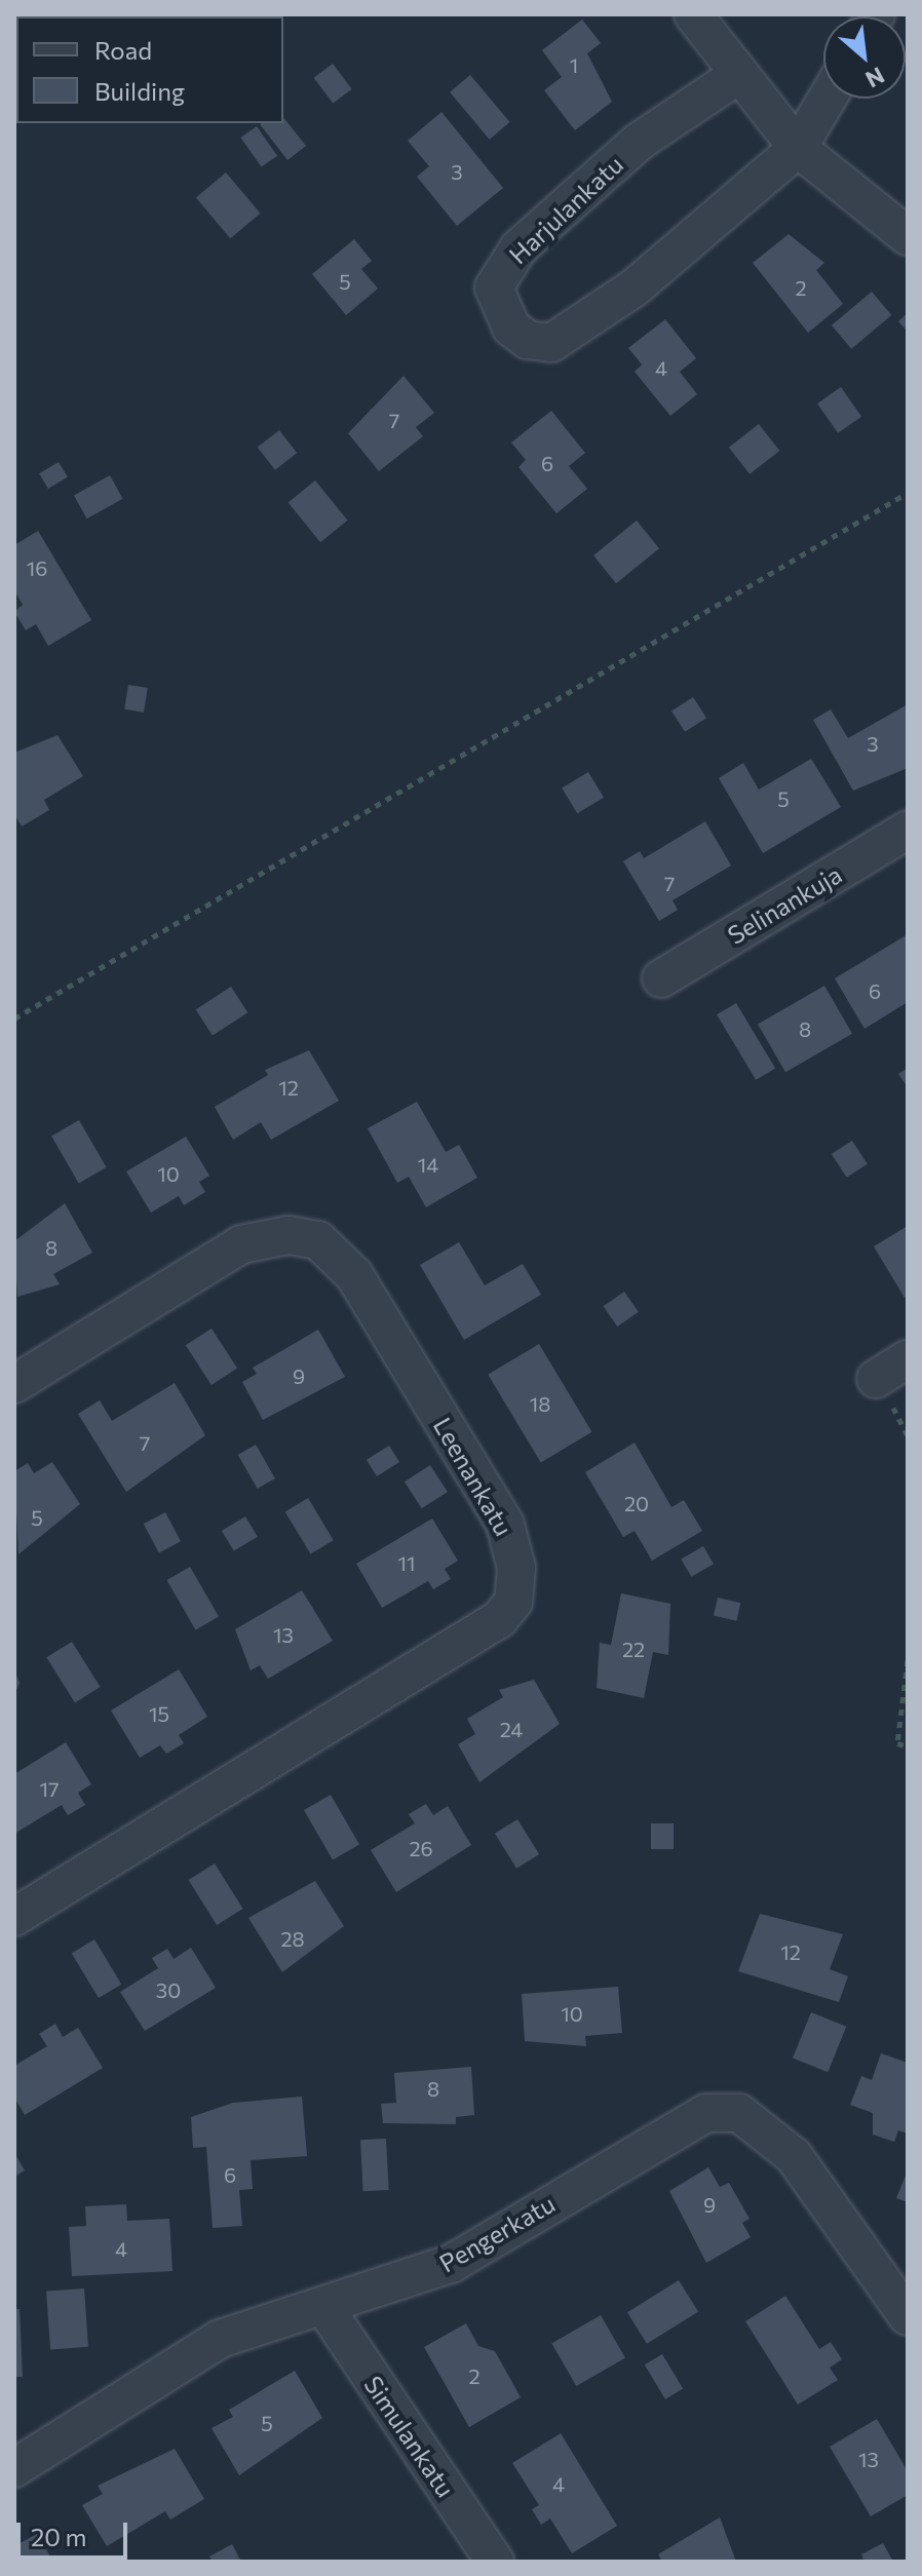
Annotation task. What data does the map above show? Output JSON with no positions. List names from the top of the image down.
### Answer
{
  "streets": {
    "street": [
      "Harjulankatu",
      "Selinankuja",
      "Leenankatu",
      "Pengerkatu",
      "Simulankatu"
    ]
  },
  "crossings": [
    ["Pengerkatu", "Simulankatu"]
  ],
  "house_numbers": [
    "1",
    "3",
    "5",
    "2",
    "4",
    "7",
    "6",
    "16",
    "3",
    "5",
    "7",
    "6",
    "8",
    "12",
    "14",
    "10",
    "8",
    "9",
    "18",
    "7",
    "20",
    "5",
    "11",
    "13",
    "22",
    "15",
    "24",
    "17",
    "26",
    "28",
    "12",
    "30",
    "10",
    "8",
    "6",
    "9",
    "4",
    "2",
    "5",
    "13",
    "4"
  ],
  "legend": ["Road", "Building"],
  "scale_bar": "20 m",
  "north": "bottom right"
}
